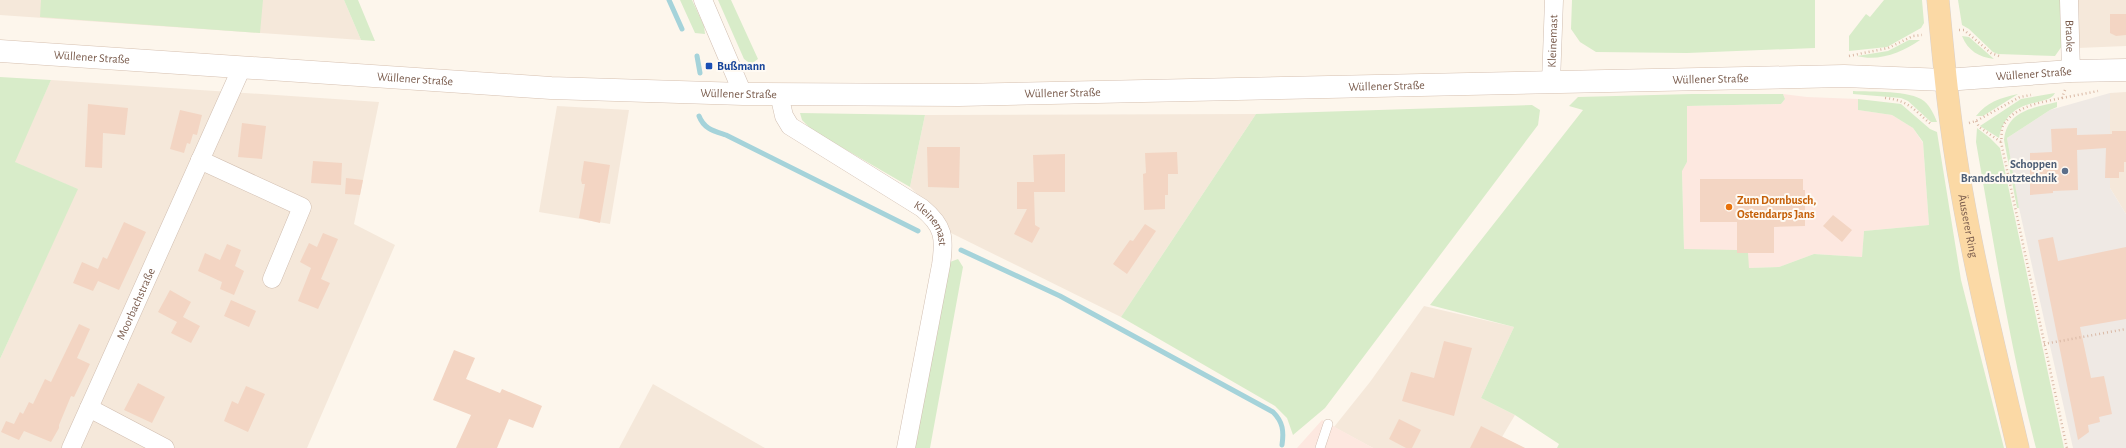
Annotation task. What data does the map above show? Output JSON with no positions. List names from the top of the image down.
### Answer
{
  "streets": {
    "main road": ["Wüllener Straße", "Äusserer Ring"],
    "street": ["Braoke", "Kleinemast", "Moorbachstraße"]
  },
  "crossings": [
    ["Braoke", "Wüllener Straße"],
    ["Kleinemast", "Wüllener Straße"],
    ["Wüllener Straße", "Äusserer Ring"],
    ["Wüllener Straße", "Moorbachstraße"]
  ],
  "places": {
    "transit": ["Bußmann"],
    "other": ["Schoppen Brandschutztechnik", "Zum Dornbusch, Ostendarps Jans"]
  }
}
